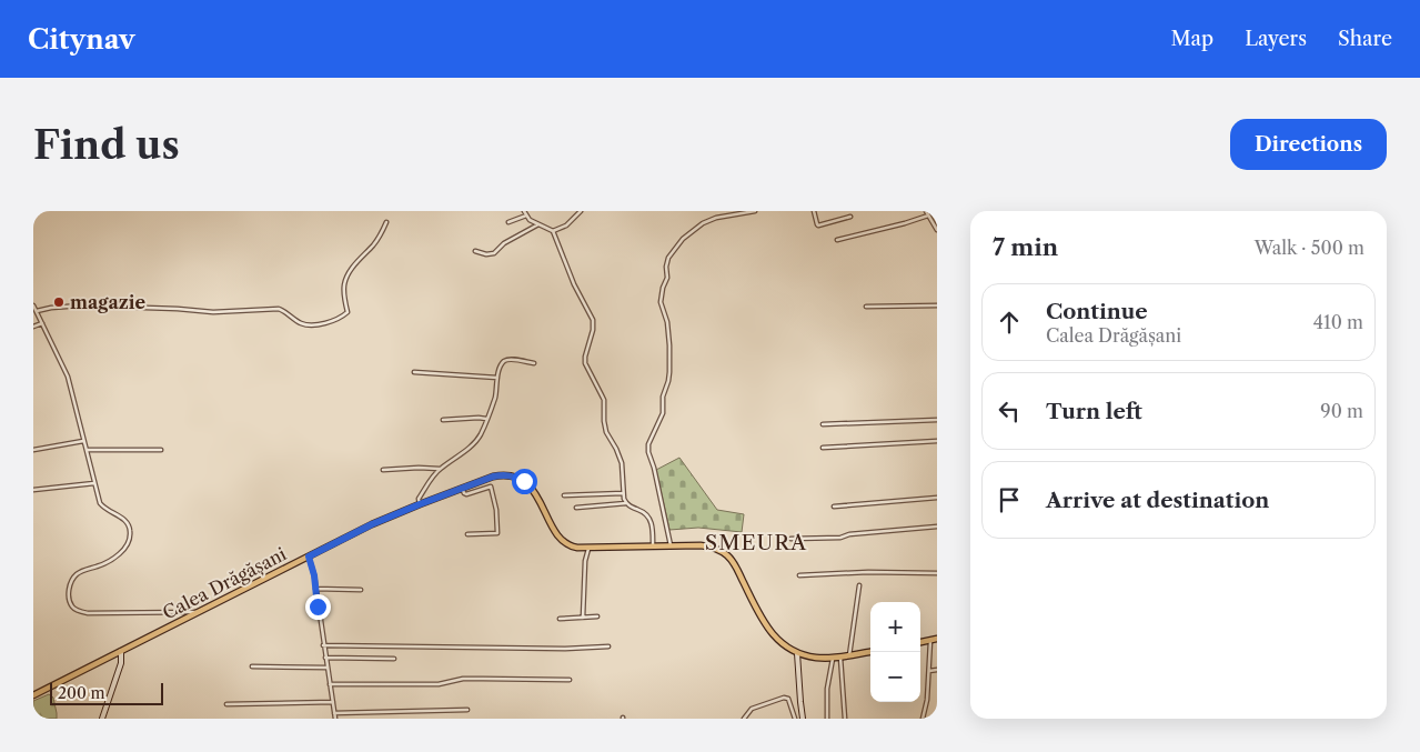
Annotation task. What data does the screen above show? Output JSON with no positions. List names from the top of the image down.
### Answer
{
  "streets": {
    "main road": ["Calea Drăgășani"]
  },
  "districts": ["SMEURA"],
  "places": ["magazie"],
  "scale_bar": "200 m",
  "page": {
    "header": "Citynav",
    "nav": ["Map", "Layers", "Share"],
    "buttons": "Directions",
    "title": "Find us",
    "heading": ["7 min", "Walk · 500 m"],
    "list": [
      ["Continue", "Calea Drăgășani", "410 m"],
      ["Turn left", "90 m"],
      "Arrive at destination"
    ],
    "map_buttons": ["+", "−"],
    "scale": "200 m"
  }
}
